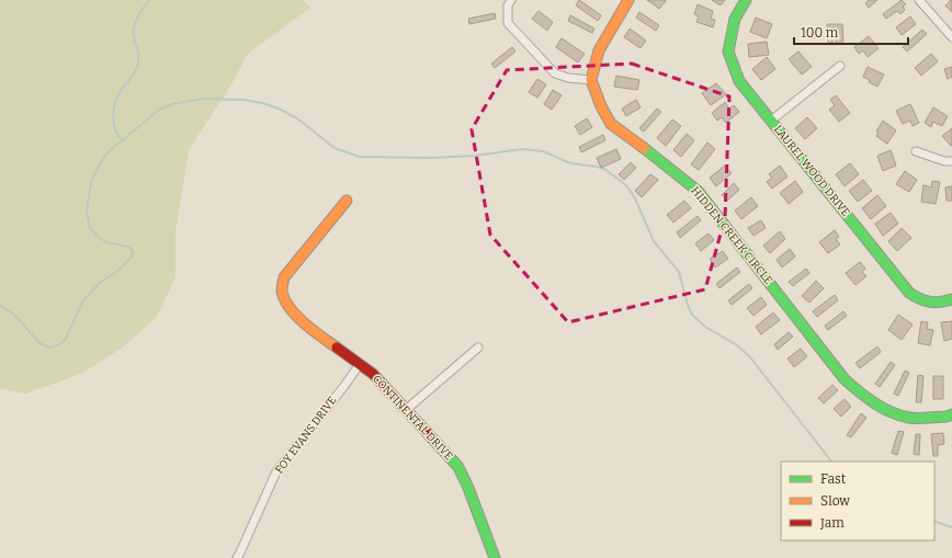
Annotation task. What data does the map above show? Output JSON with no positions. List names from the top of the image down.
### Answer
{
  "streets": {
    "street": [
      "LAUREL WOOD DRIVE",
      "HIDDEN CREEK CIRCLE",
      "CONTINENTAL DRIVE",
      "FOY EVANS DRIVE"
    ]
  },
  "crossings": [
    ["CONTINENTAL DRIVE", "FOY EVANS DRIVE"]
  ],
  "legend": ["Fast", "Slow", "Jam"],
  "scale_bar": "100 m"
}
